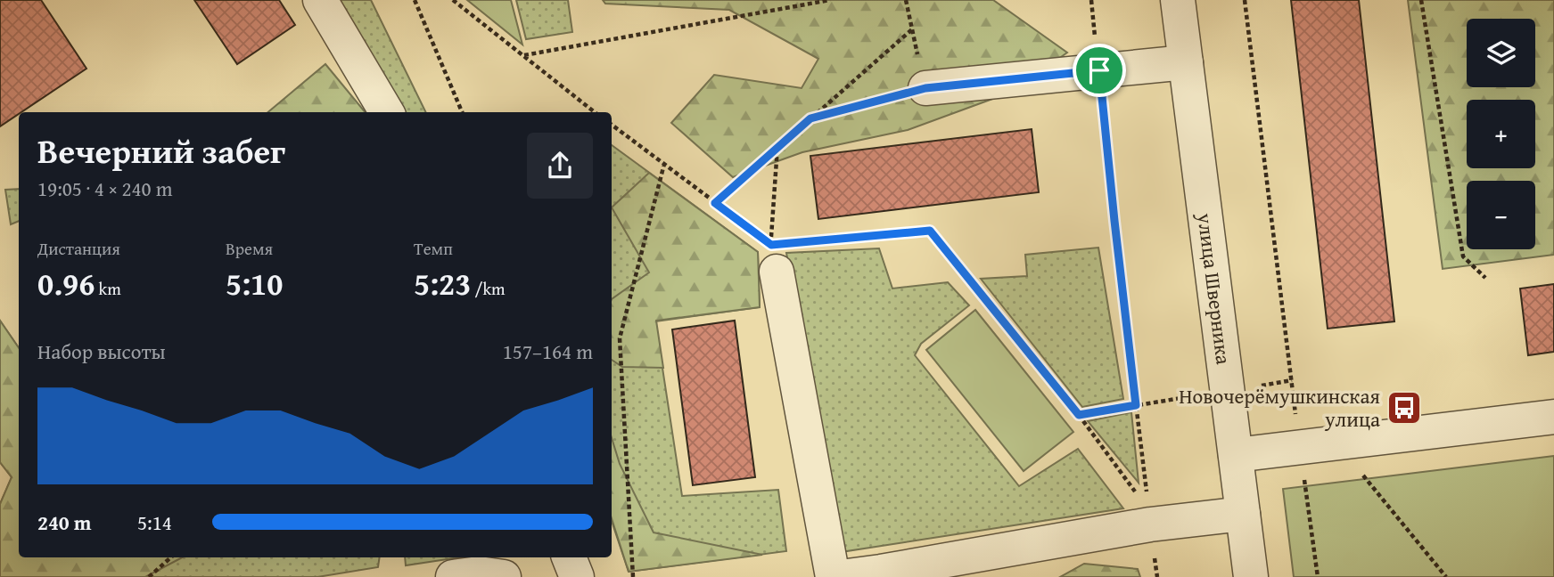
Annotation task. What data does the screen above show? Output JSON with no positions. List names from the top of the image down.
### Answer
{
  "streets": {
    "street": ["улица Шверника"]
  },
  "places": {
    "bus stop": ["Новочерёмушкинская улица"]
  },
  "page": {
    "map_buttons": ["+", "−"],
    "heading": ["Вечерний забег", "19:05 · 4 × 240 m"],
    "stats": [
      ["Дистанция", "0.96 km"],
      ["Время", "5:10"],
      ["Темп", "5:23 /km"]
    ],
    "chart": ["Набор высоты", "157–164 m"],
    "list": [
      {
        "name": "240 m",
        "note": "5:14"
      }
    ]
  }
}
